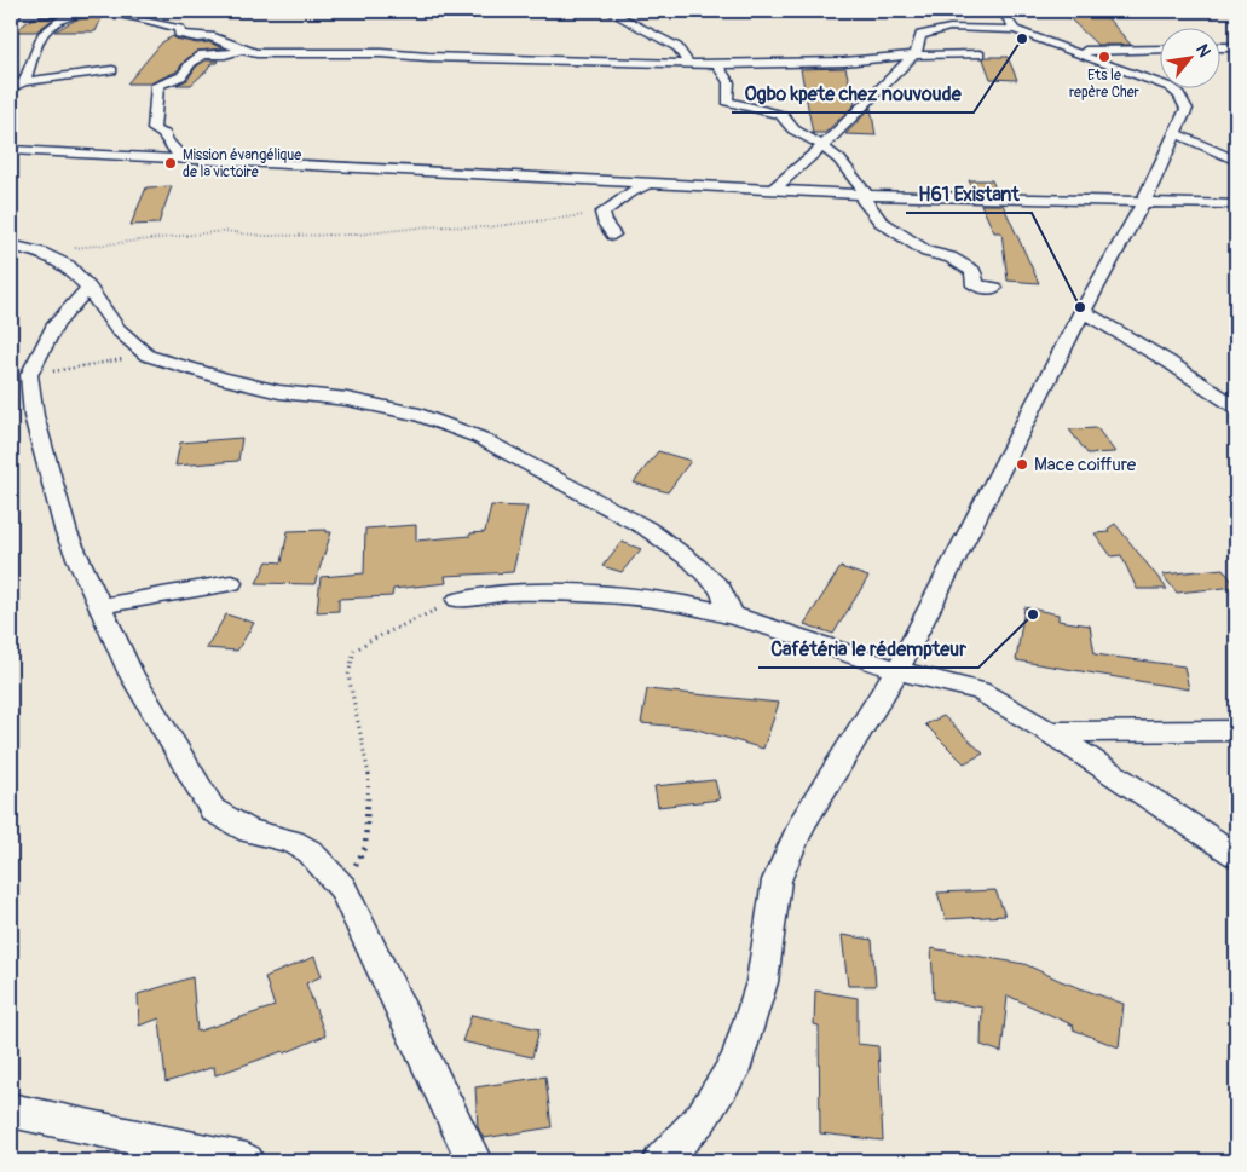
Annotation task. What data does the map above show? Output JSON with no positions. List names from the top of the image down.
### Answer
{
  "places": [
    "Ogbo kpete chez nouvoude",
    "Ets le repère Cher",
    "Mission évangélique de la victoire",
    "H61 Existant",
    "Mace coiffure",
    "Cafétéria le rédempteur"
  ],
  "north": "top right"
}
